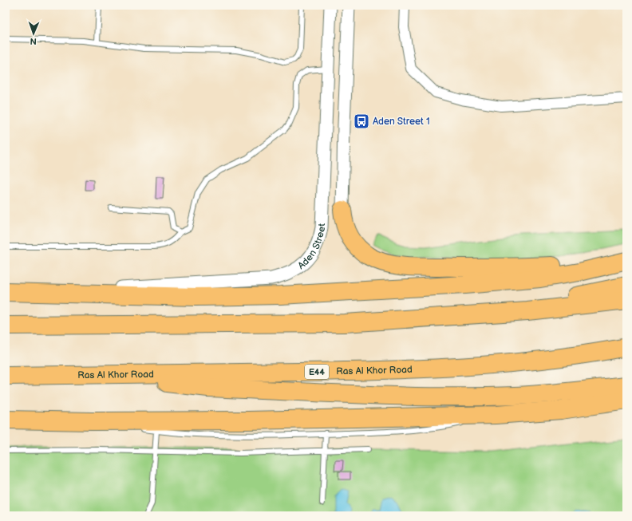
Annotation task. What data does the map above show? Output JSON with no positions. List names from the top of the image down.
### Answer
{
  "streets": {
    "highway": ["Ras Al Khor Road", "E44"],
    "street": ["Aden Street"]
  },
  "places": {
    "bus stop": ["Aden Street 1"]
  },
  "north": "bottom"
}
